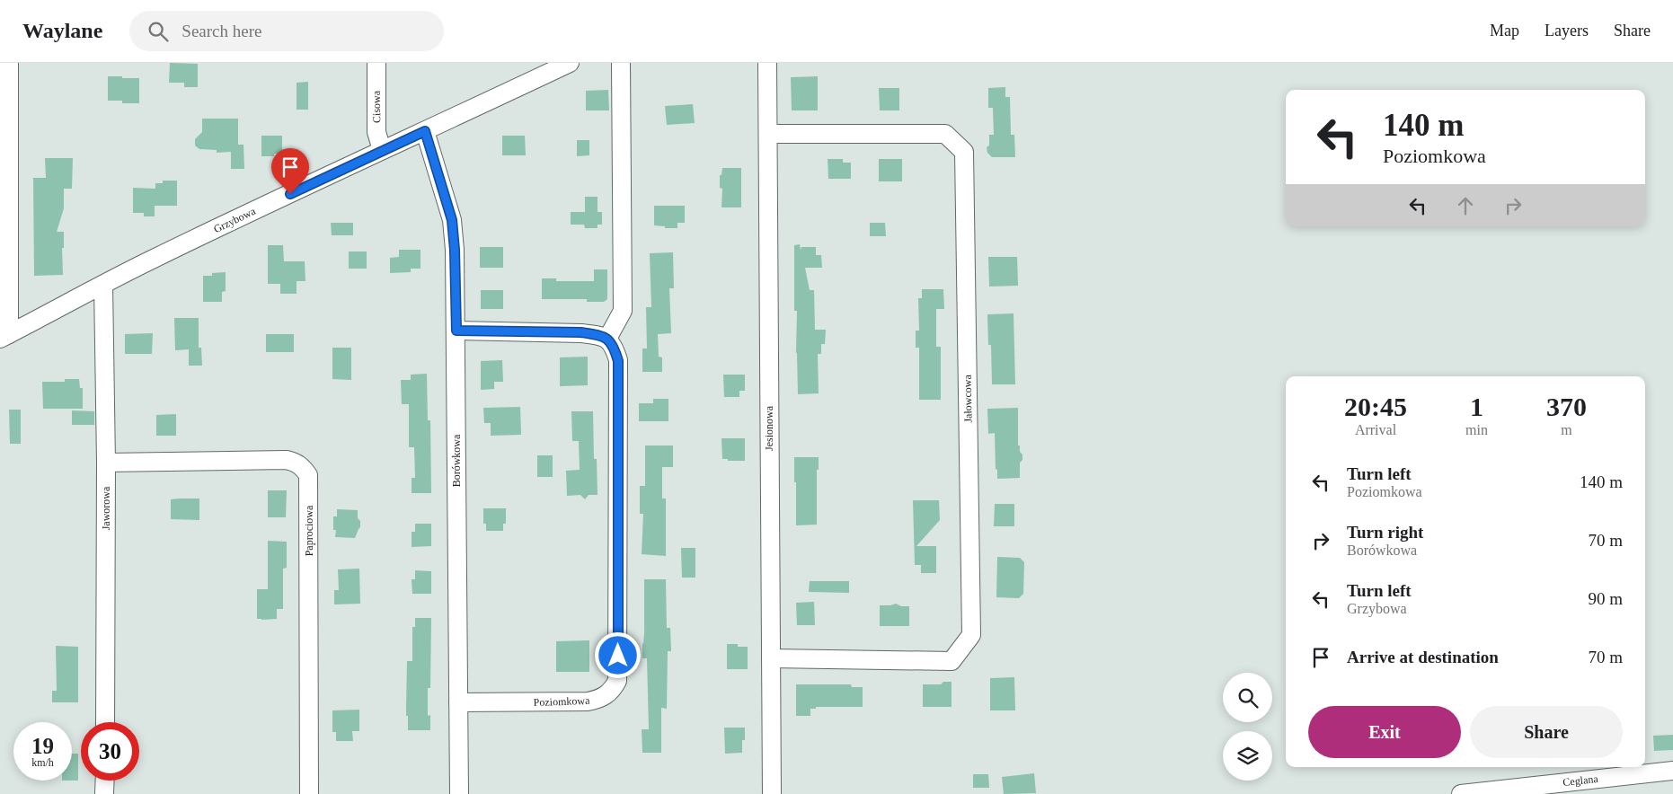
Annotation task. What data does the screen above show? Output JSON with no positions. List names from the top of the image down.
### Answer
{
  "streets": {
    "street": [
      "Cisowa",
      "Grzybowa",
      "Jałowcowa",
      "Jesionowa",
      "Borówkowa",
      "Jaworowa",
      "Paprociowa",
      "Poziomkowa",
      "Ceglana"
    ]
  },
  "crossings": [
    ["Cisowa", "Grzybowa"],
    ["Grzybowa", "Borówkowa"],
    ["Grzybowa", "Jaworowa"],
    ["Jałowcowa", "Jesionowa"],
    ["Borówkowa", "Poziomkowa"],
    ["Jaworowa", "Paprociowa"]
  ],
  "page": {
    "header": "Waylane",
    "search": "Search here",
    "nav": ["Map", "Layers", "Share"],
    "turn": ["140 m", "Poziomkowa"],
    "eta": [
      "20:45",
      "Arrival",
      "1",
      "min",
      "370",
      "m"
    ],
    "list": [
      {
        "name": "Turn left",
        "note": "Poziomkowa",
        "value": "140 m"
      },
      {
        "name": "Turn right",
        "note": "Borówkowa",
        "value": "70 m"
      },
      {
        "name": "Turn left",
        "note": "Grzybowa",
        "value": "90 m"
      },
      {
        "name": "Arrive at destination",
        "value": "70 m"
      }
    ],
    "buttons": ["Exit", "Share"],
    "speed": "19 km/h",
    "limit": "30"
  }
}
